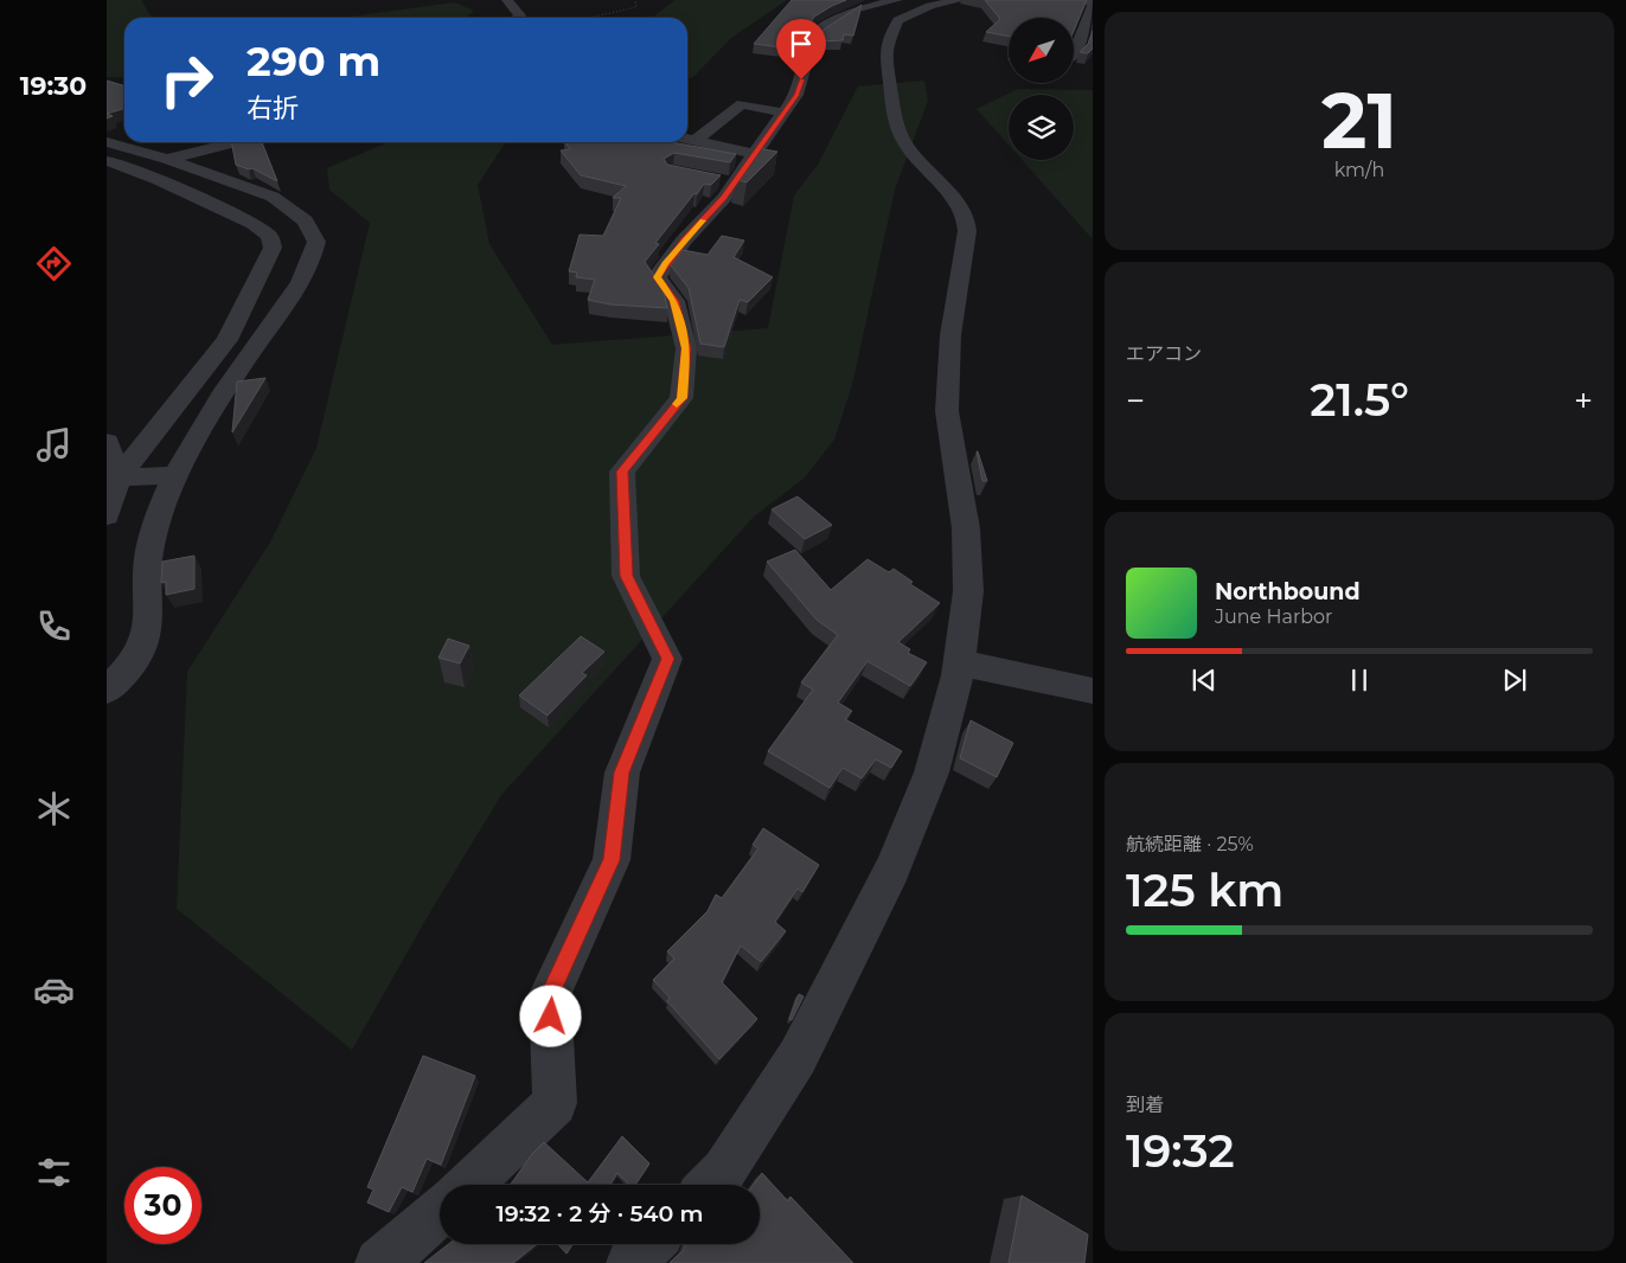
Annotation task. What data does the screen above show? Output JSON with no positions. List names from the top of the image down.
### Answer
{
  "north": "bottom left",
  "page": {
    "tabs": "19:30",
    "tile": [
      ["21", "km/h"],
      "エアコン",
      ["航続距離 · 25%", "125 km"],
      ["到着", "19:32"]
    ],
    "turn": ["290 m", "右折"],
    "heat": ["−", "21.5°", "+"],
    "song": ["Northbound", "June Harbor"],
    "limit": "30",
    "trip": "19:32 · 2 分 · 540 m"
  }
}
